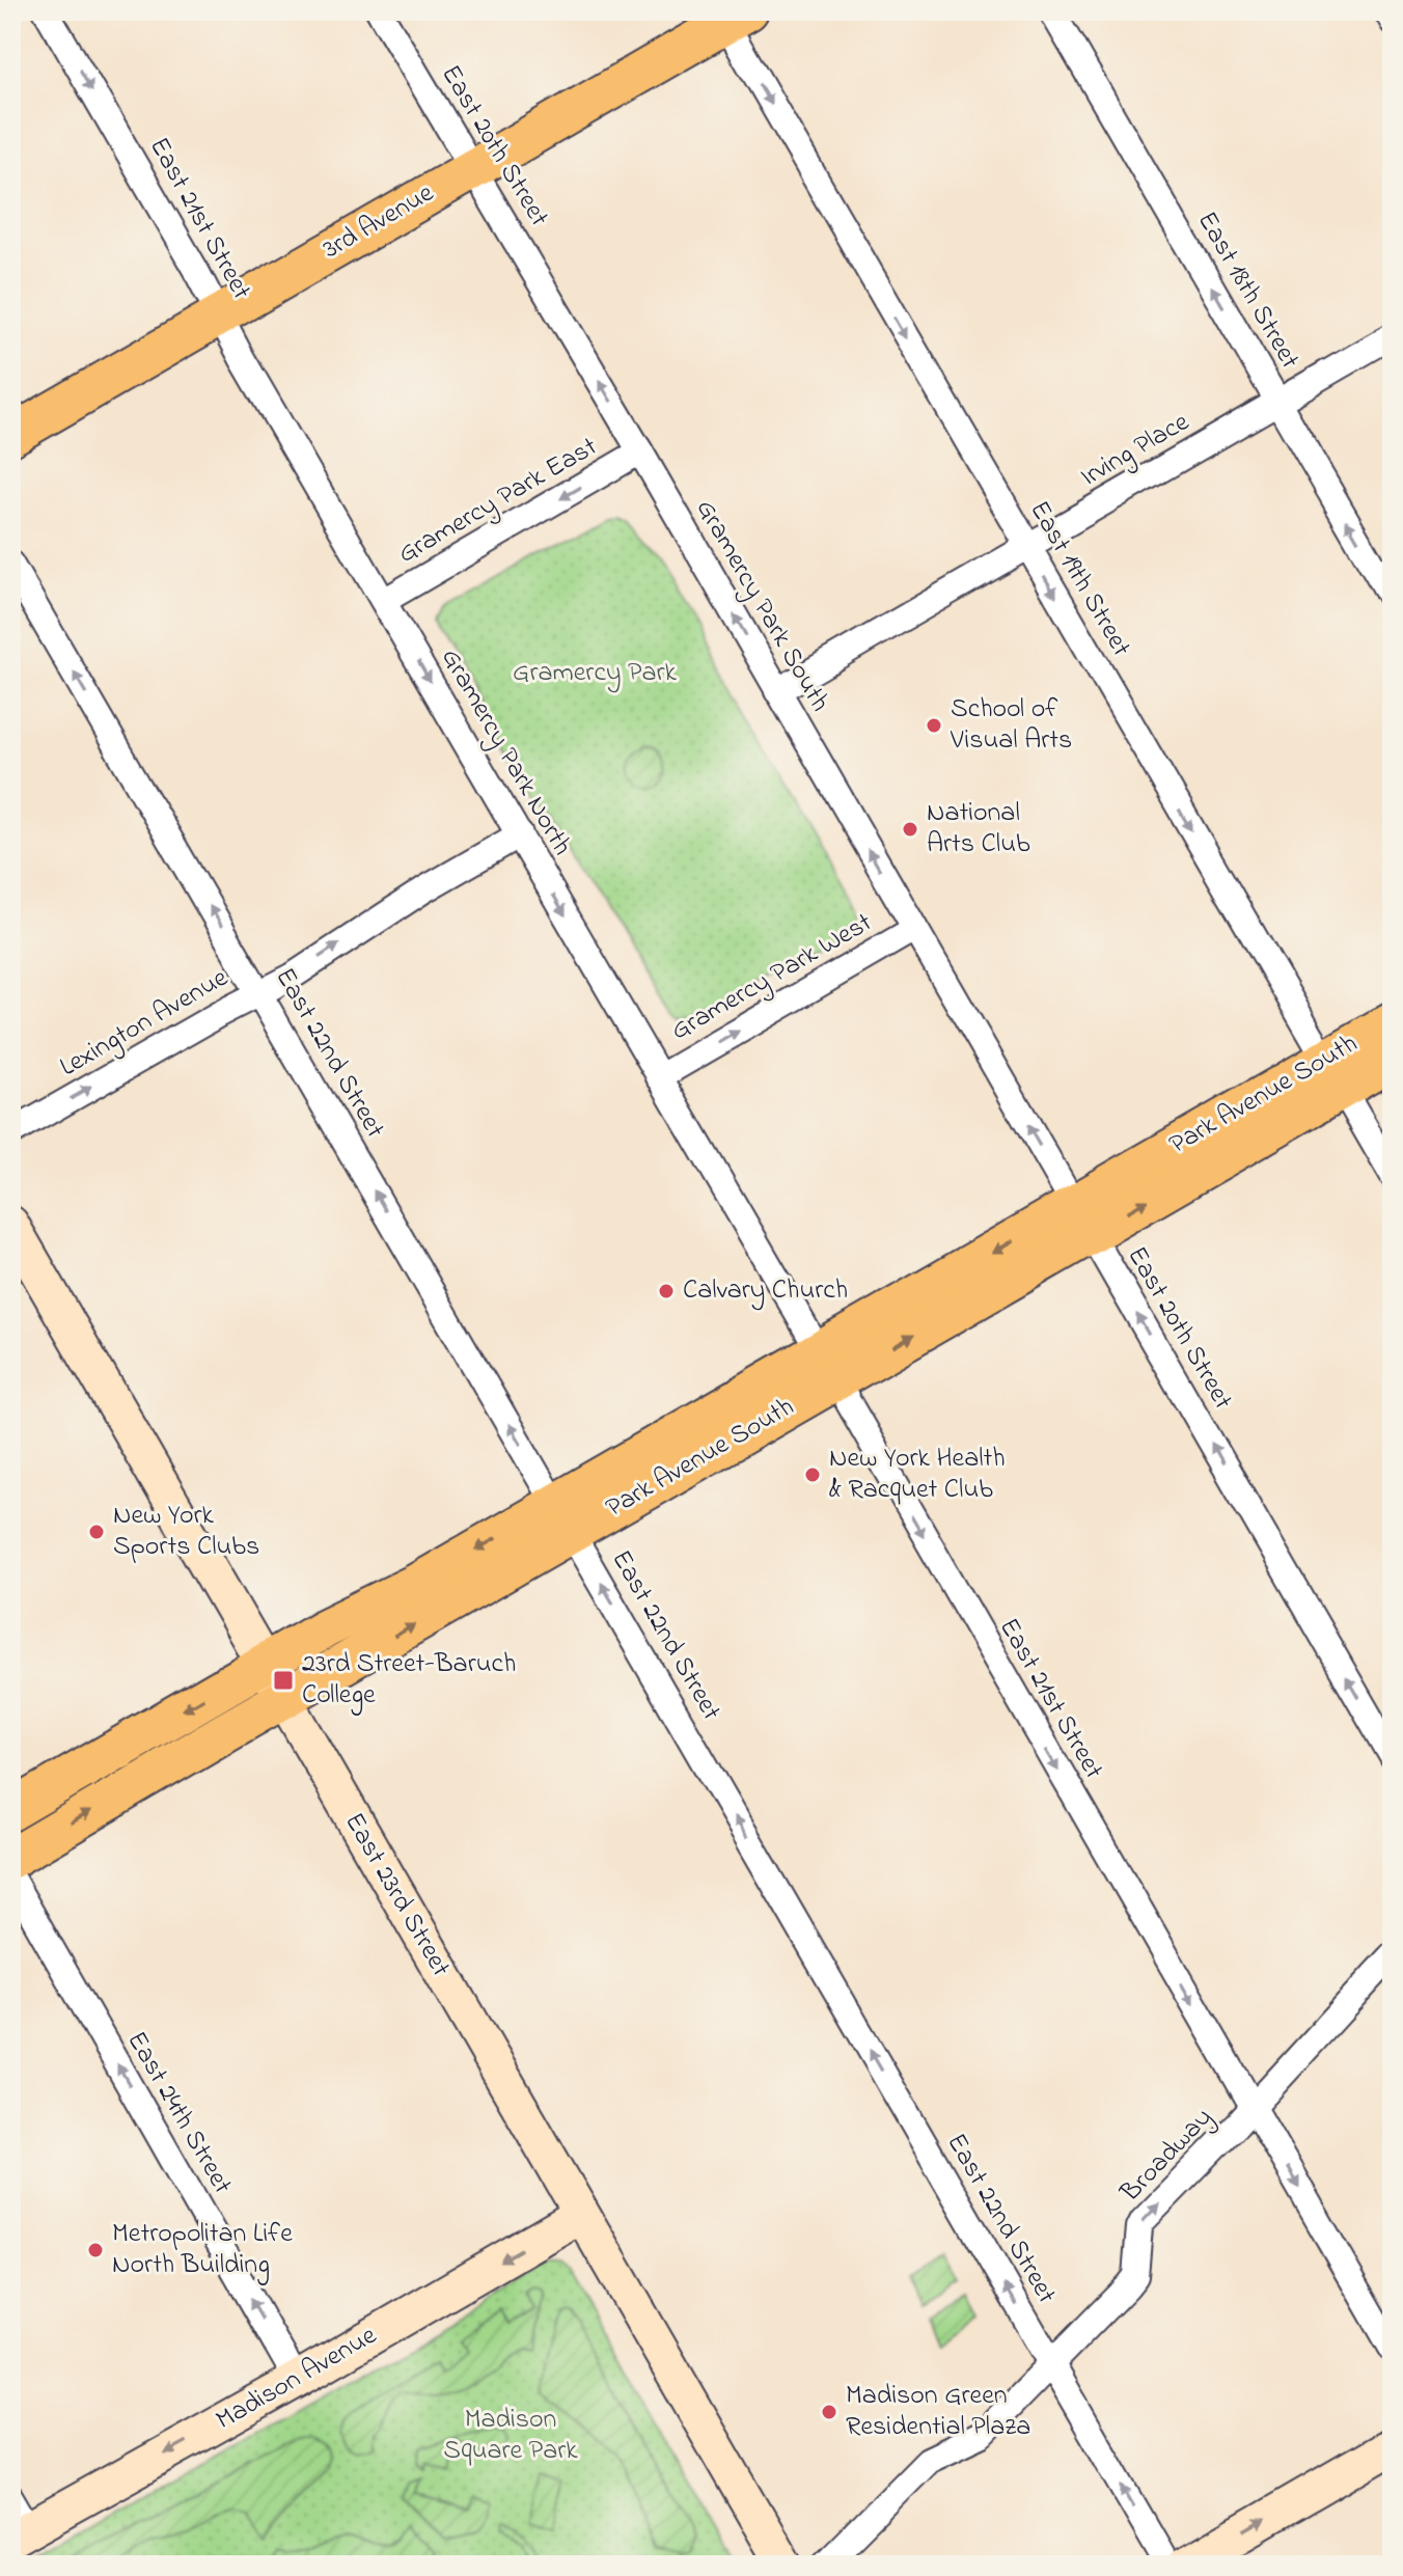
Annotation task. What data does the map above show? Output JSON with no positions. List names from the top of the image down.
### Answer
{
  "streets": {
    "main road": [
      "3rd Avenue",
      "Park Avenue South",
      "East 23rd Street",
      "Madison Avenue"
    ],
    "street": [
      "East 20th Street",
      "East 21st Street",
      "East 18th Street",
      "Irving Place",
      "Gramercy Park East",
      "East 19th Street",
      "Gramercy Park South",
      "Gramercy Park North",
      "Gramercy Park West",
      "Lexington Avenue",
      "East 22nd Street",
      "East 24th Street",
      "Broadway"
    ]
  },
  "crossings": [
    ["East 20th Street", "3rd Avenue"],
    ["East 20th Street", "Gramercy Park South"],
    ["East 20th Street", "Gramercy Park West"],
    ["East 20th Street", "Park Avenue South"],
    ["East 21st Street", "3rd Avenue"],
    ["East 21st Street", "Gramercy Park North"],
    ["East 21st Street", "Gramercy Park West"],
    ["East 21st Street", "Park Avenue South"],
    ["East 21st Street", "Broadway"],
    ["3rd Avenue", "East 19th Street"],
    ["East 18th Street", "Irving Place"],
    ["Irving Place", "East 19th Street"],
    ["Irving Place", "Gramercy Park South"],
    ["Gramercy Park East", "Gramercy Park South"],
    ["Gramercy Park East", "Gramercy Park North"],
    ["East 19th Street", "Park Avenue South"],
    ["Gramercy Park South", "Gramercy Park West"],
    ["Gramercy Park North", "Gramercy Park West"],
    ["Gramercy Park North", "Lexington Avenue"],
    ["Lexington Avenue", "East 22nd Street"],
    ["East 22nd Street", "Park Avenue South"],
    ["East 22nd Street", "Broadway"],
    ["Park Avenue South", "East 23rd Street"],
    ["East 23rd Street", "Madison Avenue"],
    ["East 24th Street", "Madison Avenue"]
  ],
  "one_way": [
    "East 20th Street",
    "East 21st Street",
    "East 18th Street",
    "Gramercy Park East",
    "East 19th Street",
    "Gramercy Park South",
    "Gramercy Park North",
    "Gramercy Park West",
    "Lexington Avenue",
    "East 22nd Street",
    "East 24th Street",
    "Broadway",
    "Madison Avenue"
  ],
  "parks": ["Gramercy Park", "Madison Square Park"],
  "places": {
    "other": [
      "School of Visual Arts",
      "National Arts Club",
      "Calvary Church",
      "New York Health & Racquet Club",
      "New York Sports Clubs",
      "Metropolitan Life North Building",
      "Madison Green Residential Plaza"
    ],
    "transit": ["23rd Street-Baruch College"]
  }
}
